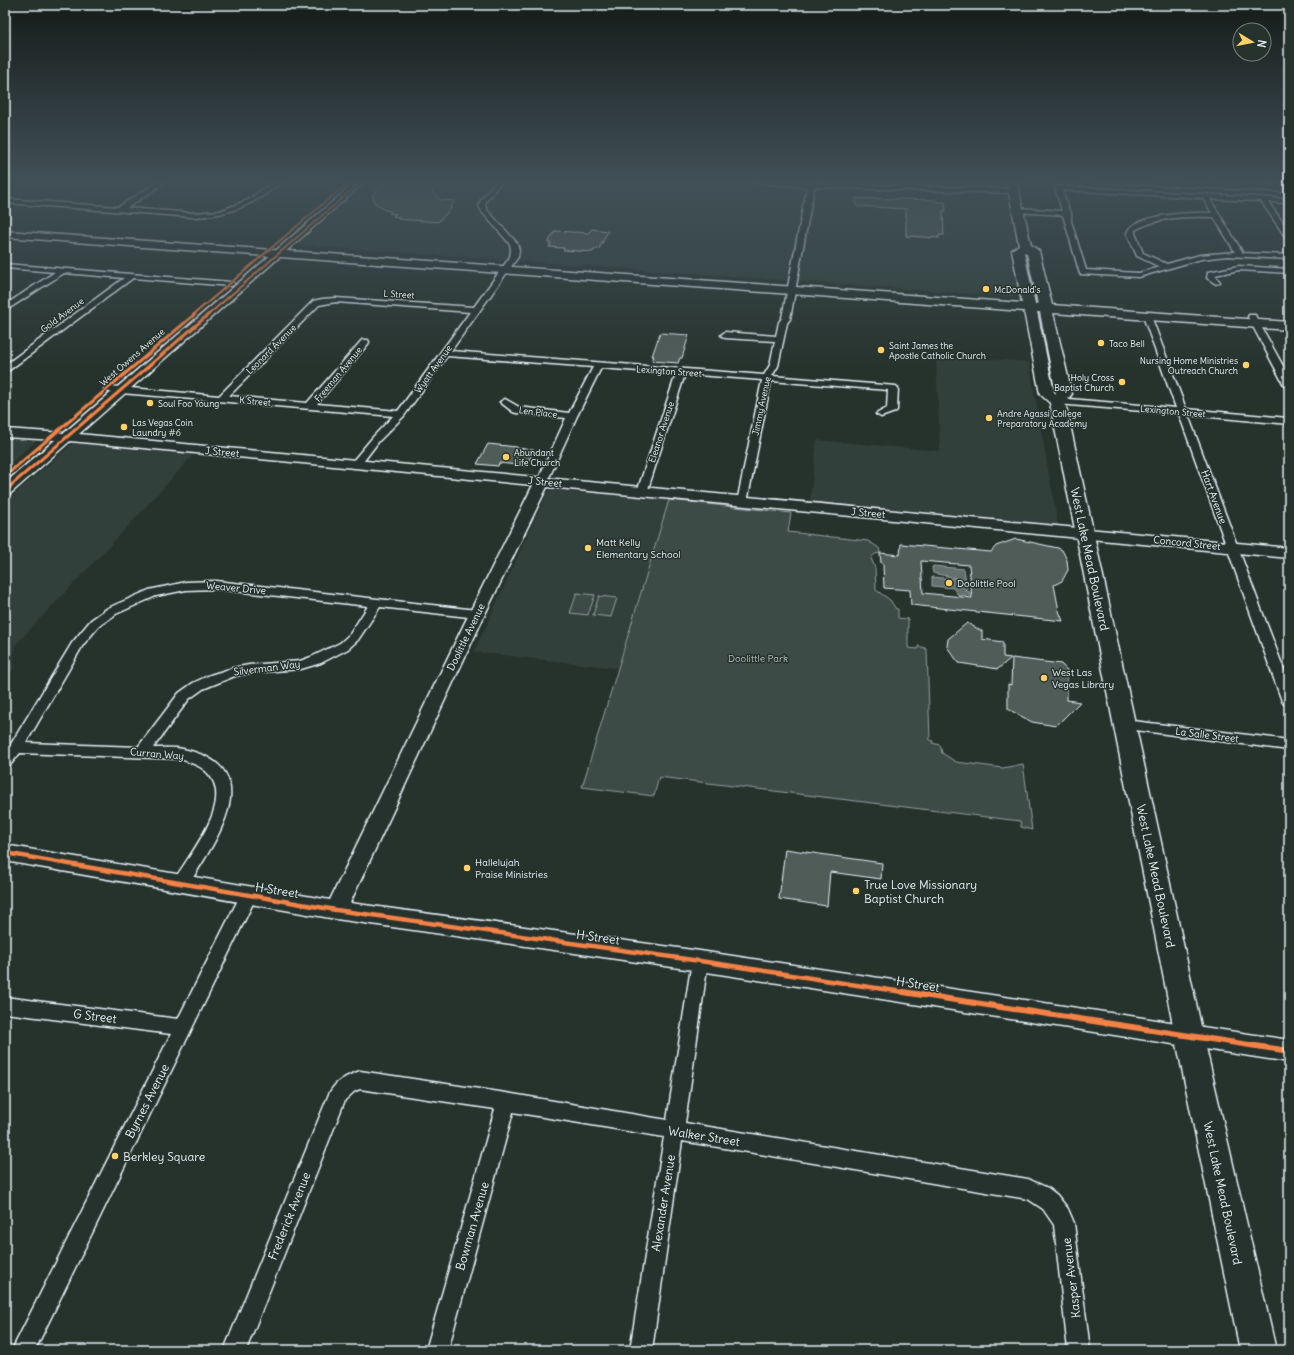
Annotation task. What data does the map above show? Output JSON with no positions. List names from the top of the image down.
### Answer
{
  "streets": {
    "main road": ["West Lake Mead Boulevard"],
    "street": [
      "L Street",
      "Gold Avenue",
      "Leonard Avenue",
      "West Owens Avenue",
      "Wyatt Avenue",
      "Lexington Street",
      "Freeman Avenue",
      "K Street",
      "Jimmy Avenue",
      "Len Place",
      "Eleanor Avenue",
      "J Street",
      "Hart Avenue",
      "Concord Street",
      "Weaver Drive",
      "Doolittle Avenue",
      "Silverman Way",
      "La Salle Street",
      "Curran Way",
      "H Street",
      "G Street",
      "Byrnes Avenue",
      "Walker Street",
      "Alexander Avenue",
      "Frederick Avenue",
      "Bowman Avenue",
      "Kasper Avenue"
    ]
  },
  "crossings": [
    ["L Street", "Leonard Avenue"],
    ["L Street", "Wyatt Avenue"],
    ["Leonard Avenue", "K Street"],
    ["West Owens Avenue", "K Street"],
    ["West Owens Avenue", "J Street"],
    ["Wyatt Avenue", "Lexington Street"],
    ["Wyatt Avenue", "K Street"],
    ["Wyatt Avenue", "J Street"],
    ["Lexington Street", "Jimmy Avenue"],
    ["Lexington Street", "Eleanor Avenue"],
    ["Lexington Street", "Hart Avenue"],
    ["Lexington Street", "West Lake Mead Boulevard"],
    ["Lexington Street", "Doolittle Avenue"],
    ["Freeman Avenue", "K Street"],
    ["Jimmy Avenue", "J Street"],
    ["Len Place", "Doolittle Avenue"],
    ["Eleanor Avenue", "J Street"],
    ["J Street", "Concord Street"],
    ["J Street", "West Lake Mead Boulevard"],
    ["J Street", "Doolittle Avenue"],
    ["Hart Avenue", "Concord Street"],
    ["Concord Street", "West Lake Mead Boulevard"],
    ["West Lake Mead Boulevard", "La Salle Street"],
    ["West Lake Mead Boulevard", "H Street"],
    ["Weaver Drive", "Doolittle Avenue"],
    ["Weaver Drive", "Silverman Way"],
    ["Weaver Drive", "Curran Way"],
    ["Doolittle Avenue", "H Street"],
    ["Silverman Way", "Curran Way"],
    ["Curran Way", "H Street"],
    ["H Street", "Byrnes Avenue"],
    ["H Street", "Alexander Avenue"],
    ["G Street", "Byrnes Avenue"],
    ["Walker Street", "Alexander Avenue"],
    ["Walker Street", "Frederick Avenue"],
    ["Walker Street", "Bowman Avenue"],
    ["Walker Street", "Kasper Avenue"]
  ],
  "parks": ["Doolittle Park"],
  "places": [
    "McDonald's",
    "Taco Bell",
    "Saint James the Apostle Catholic Church",
    "Nursing Home Ministries Outreach Church",
    "Holy Cross Baptist Church",
    "Soul Foo Young",
    "Andre Agassi College Preparatory Academy",
    "Las Vegas Coin Laundry #6",
    "Abundant Life Church",
    "Matt Kelly Elementary School",
    "Doolittle Pool",
    "West Las Vegas Library",
    "Hallelujah Praise Ministries",
    "True Love Missionary Baptist Church",
    "Berkley Square"
  ],
  "north": "right"
}
